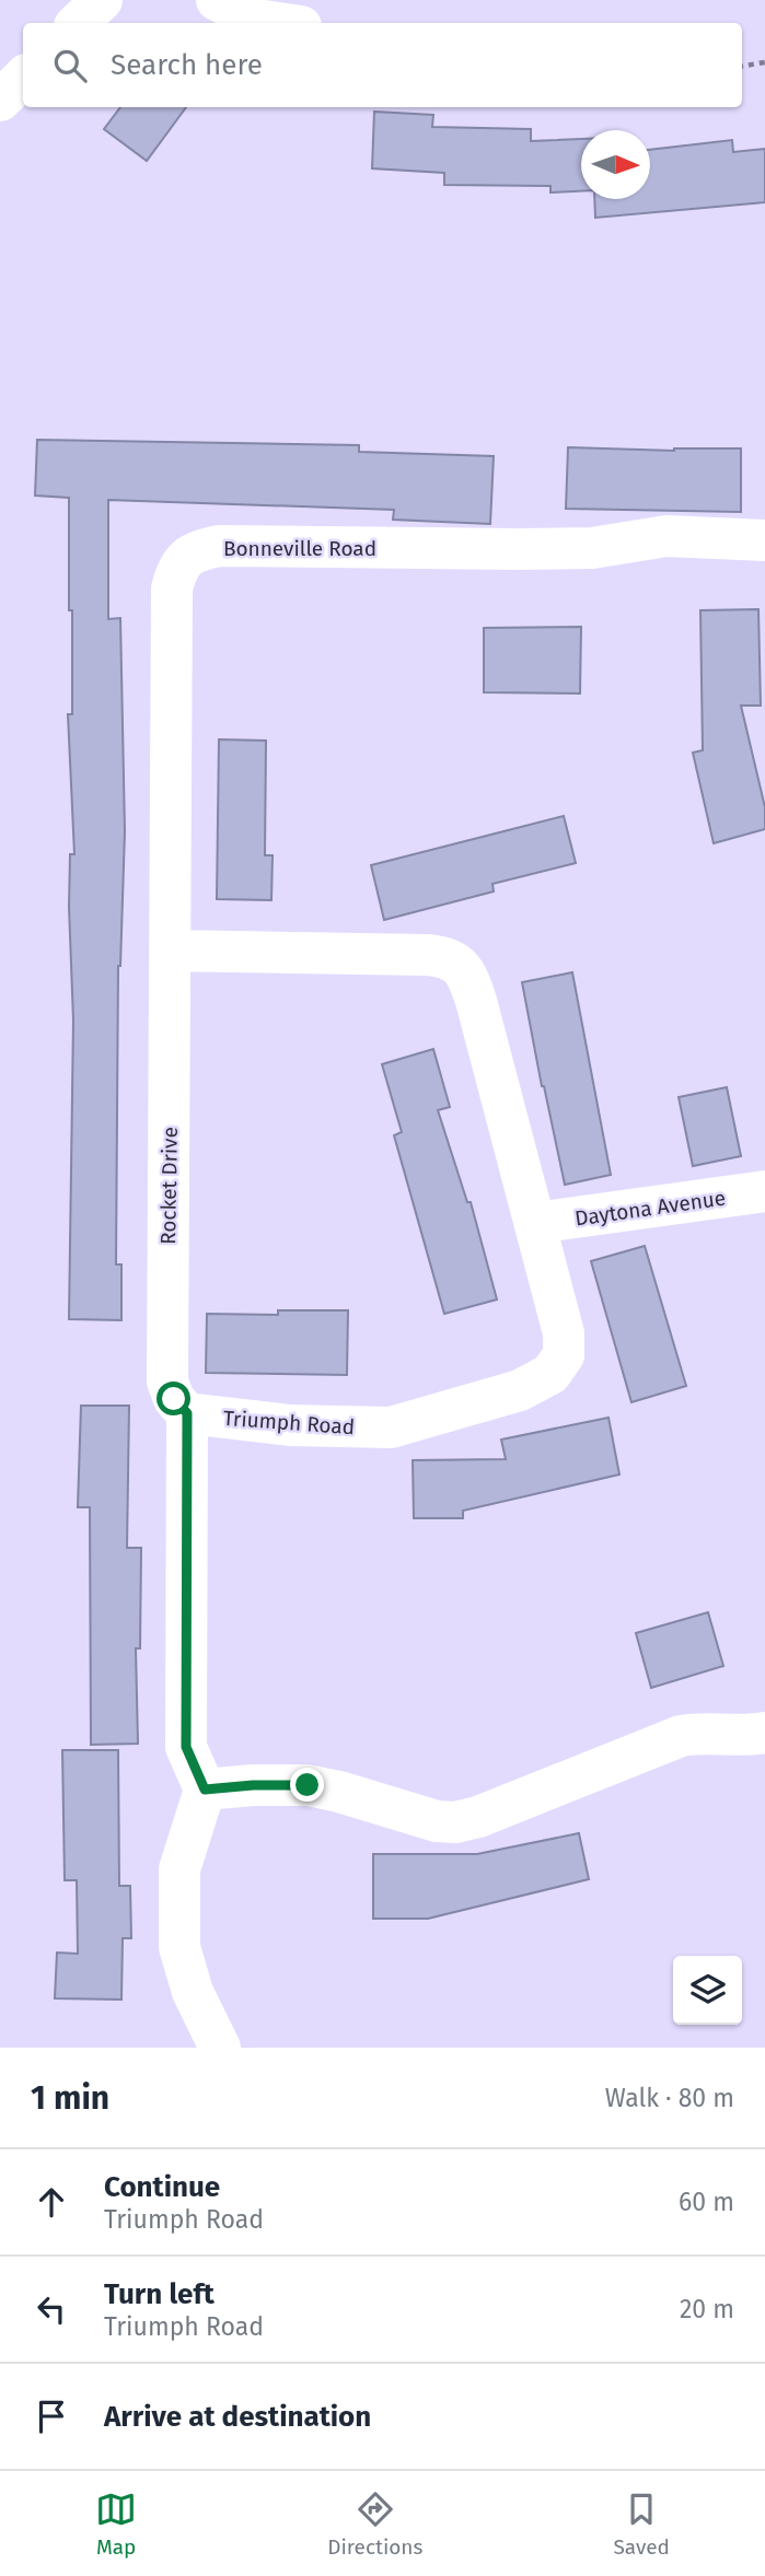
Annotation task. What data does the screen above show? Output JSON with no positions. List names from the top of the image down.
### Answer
{
  "streets": {
    "street": [
      "Bonneville Road",
      "Rocket Drive",
      "Daytona Avenue",
      "Triumph Road"
    ]
  },
  "crossings": [
    ["Bonneville Road", "Rocket Drive"],
    ["Bonneville Road", "Triumph Road"],
    ["Rocket Drive", "Triumph Road"],
    ["Daytona Avenue", "Triumph Road"]
  ],
  "north": "right",
  "page": {
    "search": "Search here",
    "heading": ["1 min", "Walk · 80 m"],
    "list": [
      ["Continue", "Triumph Road", "60 m"],
      ["Turn left", "Triumph Road", "20 m"],
      "Arrive at destination"
    ],
    "nav": ["Map", "Directions", "Saved"]
  }
}
